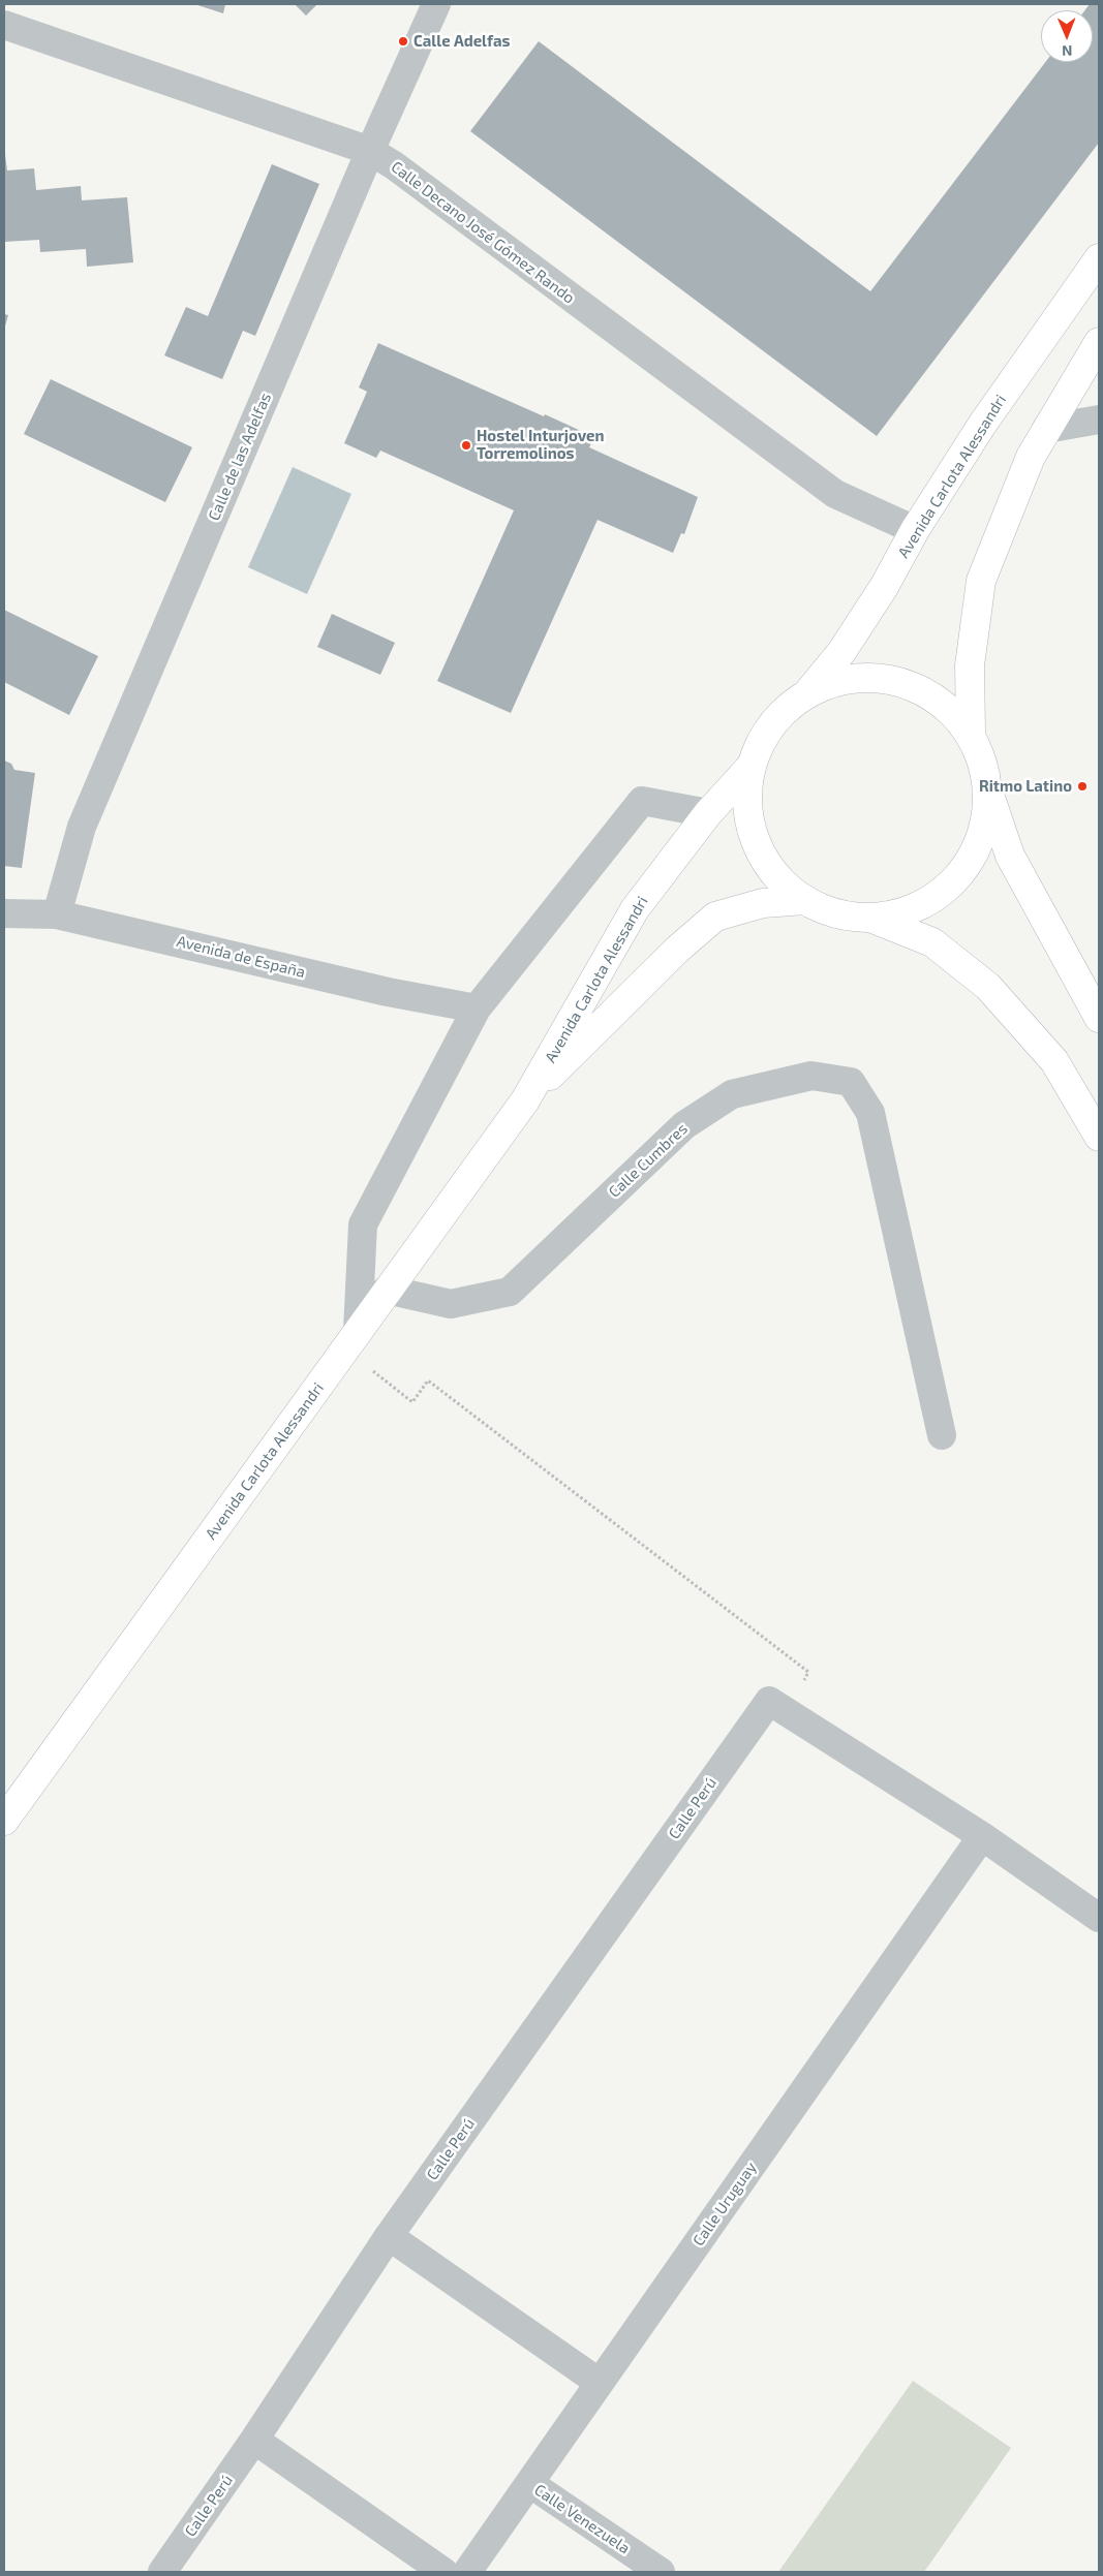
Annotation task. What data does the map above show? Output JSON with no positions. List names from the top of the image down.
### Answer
{
  "streets": {
    "main road": ["Avenida Carlota Alessandri"],
    "street": [
      "Calle Decano José Gómez Rando",
      "Calle de las Adelfas",
      "Avenida de España",
      "Calle Cumbres",
      "Calle Perú",
      "Calle Uruguay",
      "Calle Venezuela"
    ]
  },
  "crossings": [
    ["Calle Decano José Gómez Rando", "Calle de las Adelfas"],
    ["Calle Decano José Gómez Rando", "Avenida Carlota Alessandri"],
    ["Calle de las Adelfas", "Avenida de España"],
    ["Avenida Carlota Alessandri", "Calle Cumbres"],
    ["Calle Perú", "Calle Uruguay"],
    ["Calle Uruguay", "Calle Venezuela"]
  ],
  "places": ["Calle Adelfas", "Hostel Inturjoven Torremolinos", "Ritmo Latino"],
  "north": "bottom"
}
